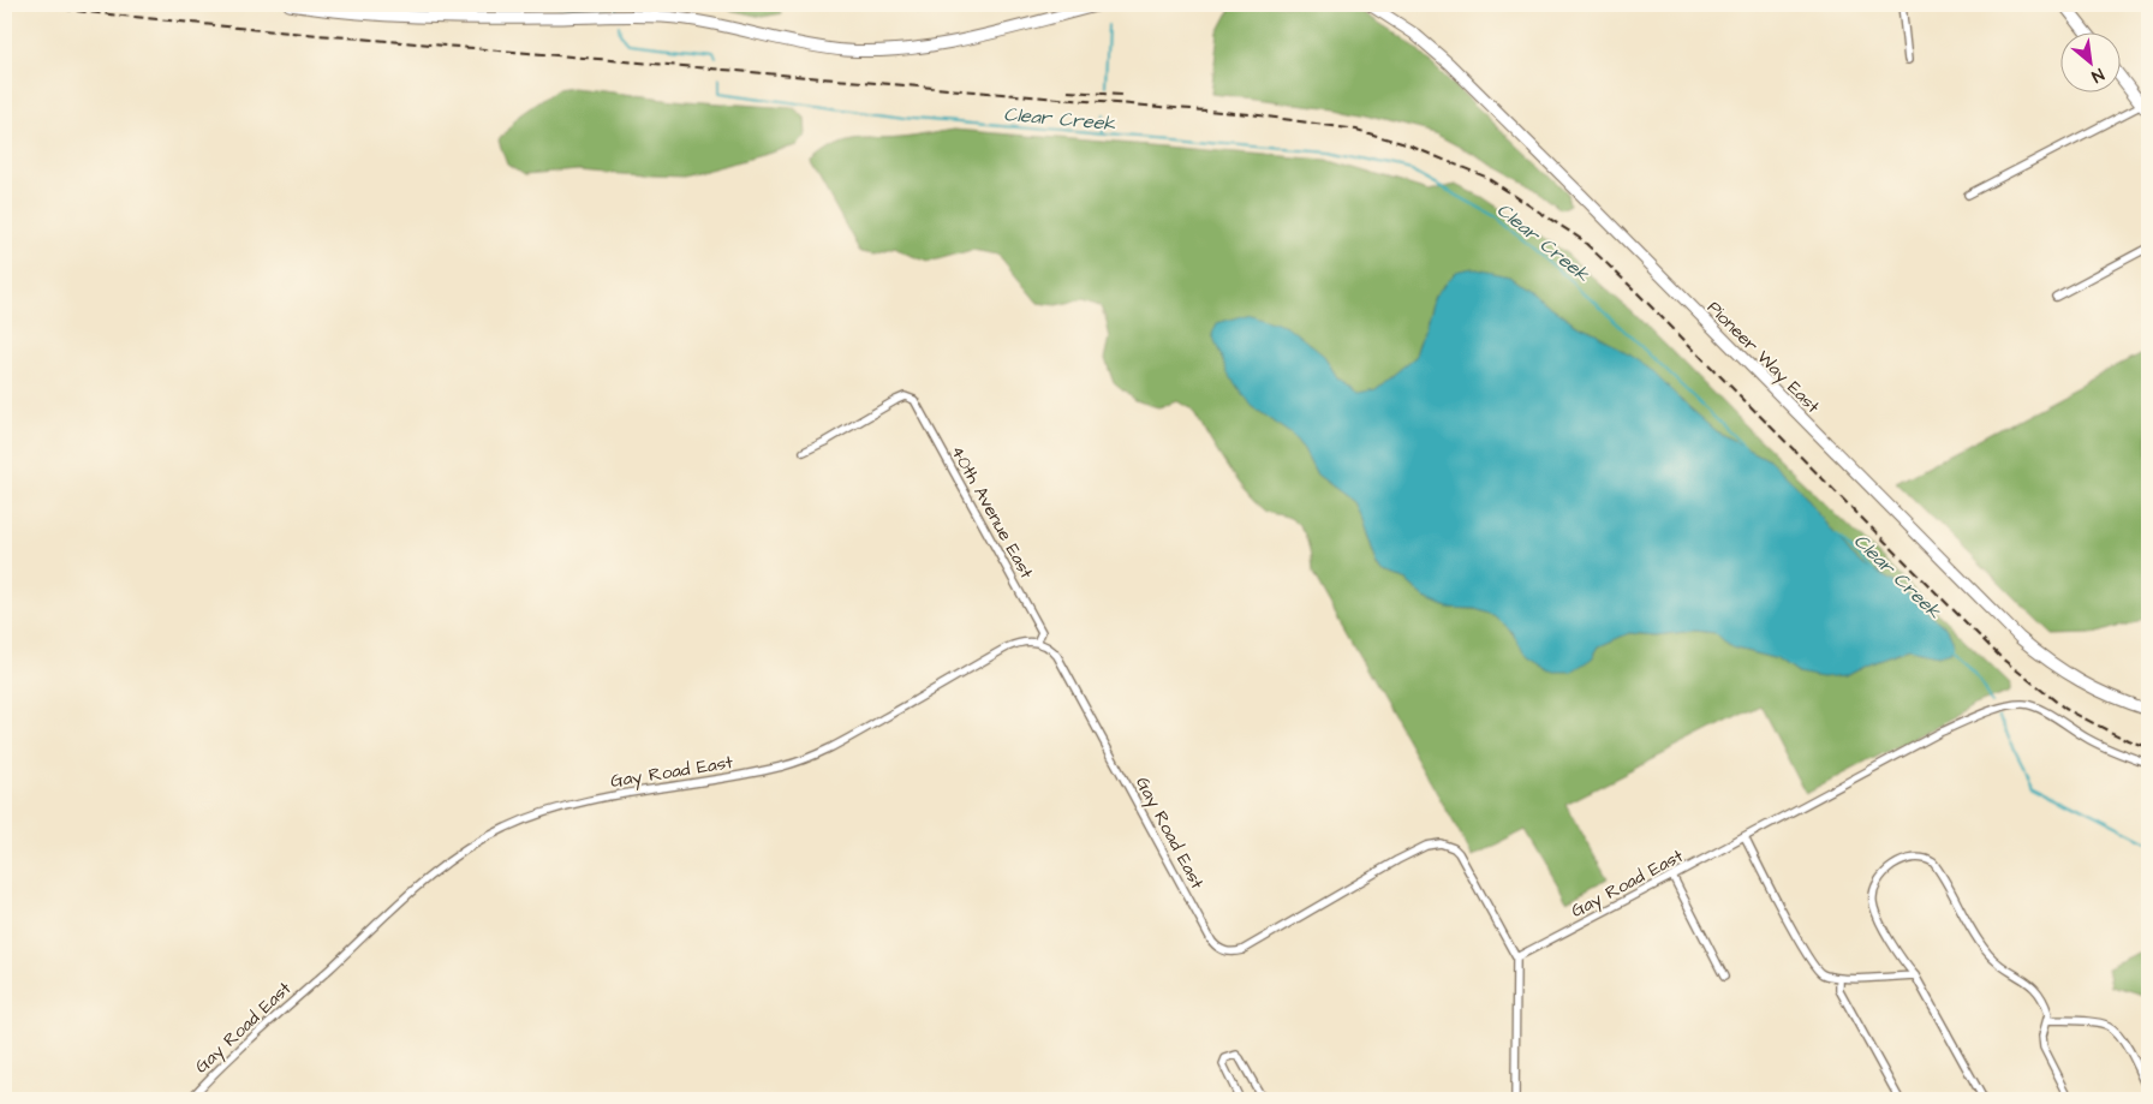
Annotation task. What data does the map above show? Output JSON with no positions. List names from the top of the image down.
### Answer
{
  "streets": {
    "main road": ["Pioneer Way East"],
    "street": ["40th Avenue East", "Gay Road East"]
  },
  "crossings": [
    ["40th Avenue East", "Gay Road East"]
  ],
  "water": ["Clear Creek"],
  "north": "bottom right"
}
